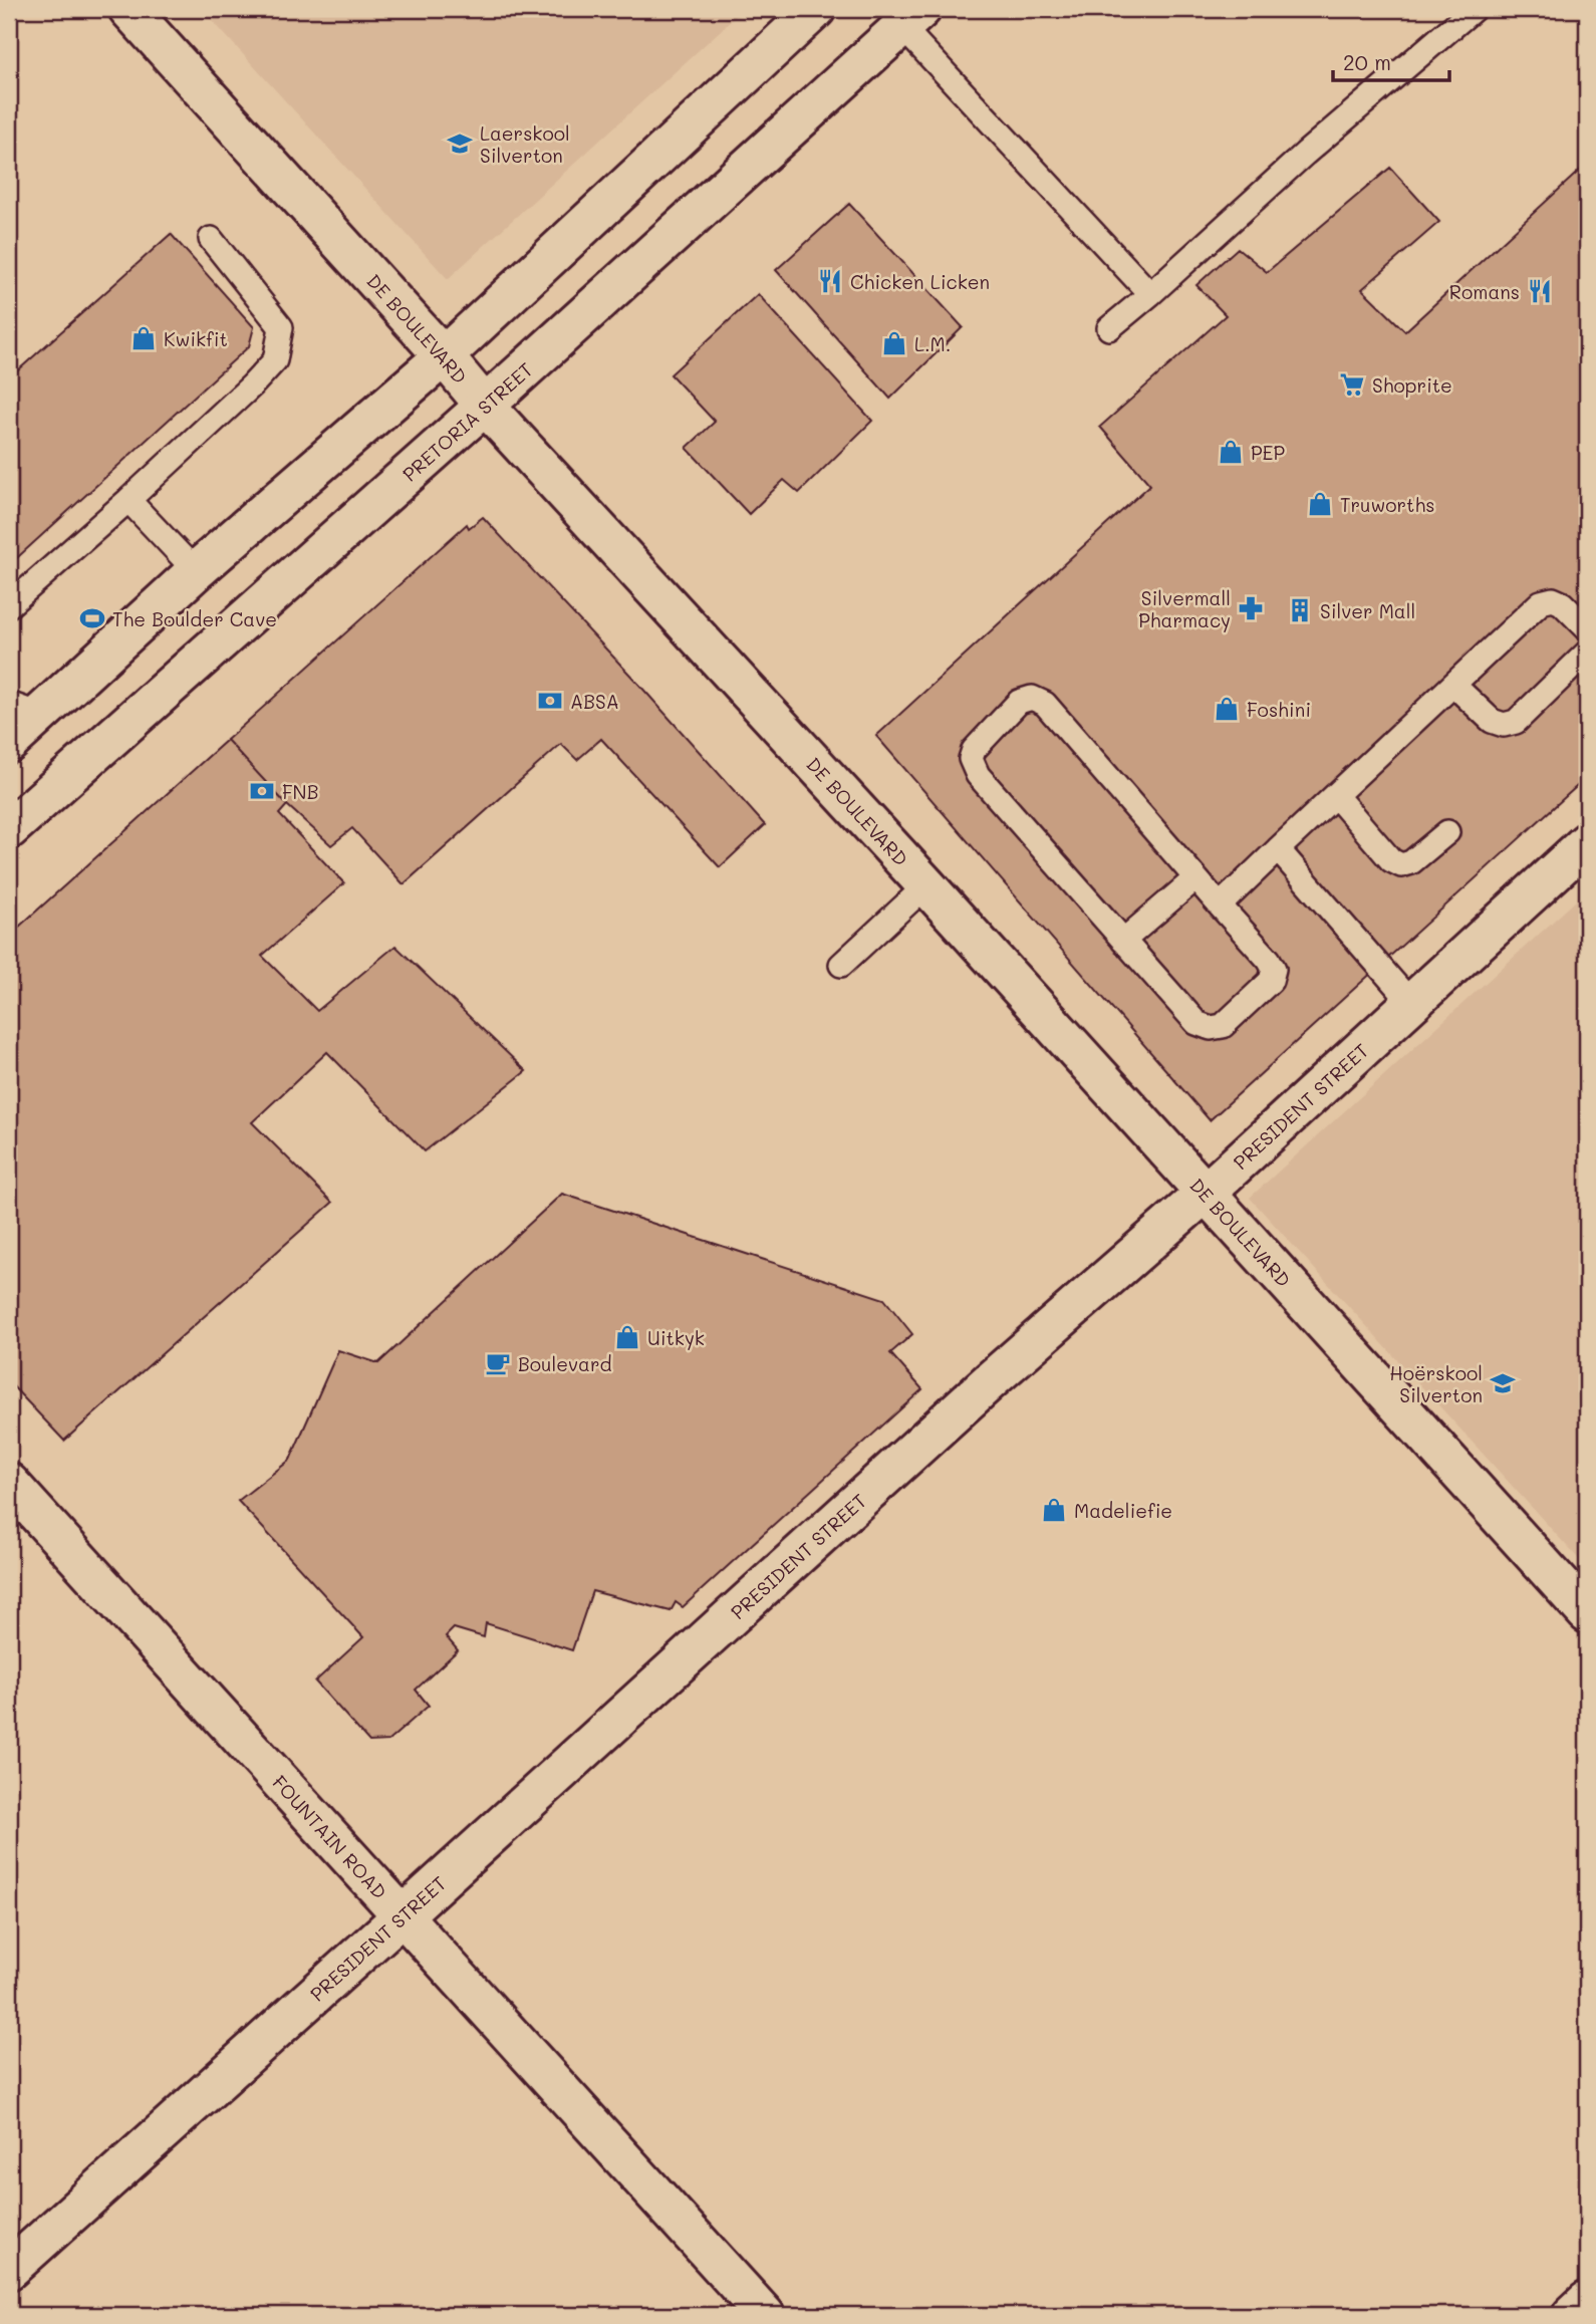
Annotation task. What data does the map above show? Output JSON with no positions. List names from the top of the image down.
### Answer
{
  "streets": {
    "street": [
      "DE BOULEVARD",
      "PRETORIA STREET",
      "PRESIDENT STREET",
      "FOUNTAIN ROAD"
    ]
  },
  "crossings": [
    ["DE BOULEVARD", "PRETORIA STREET"],
    ["DE BOULEVARD", "PRESIDENT STREET"],
    ["PRESIDENT STREET", "FOUNTAIN ROAD"]
  ],
  "places": {
    "school or university": ["Laerskool Silverton", "Hoërskool Silverton"],
    "restaurant": ["Chicken Licken", "Romans"],
    "shop": [
      "Kwikfit",
      "L.M.",
      "PEP",
      "Truworths",
      "Foshini",
      "Uitkyk",
      "Madeliefie"
    ],
    "supermarket": ["Shoprite"],
    "pharmacy": ["Silvermall Pharmacy"],
    "building": ["Silver Mall"],
    "sports": ["The Boulder Cave"],
    "bank": ["ABSA", "FNB"],
    "cafe": ["Boulevard"]
  },
  "scale_bar": "20 m"
}
